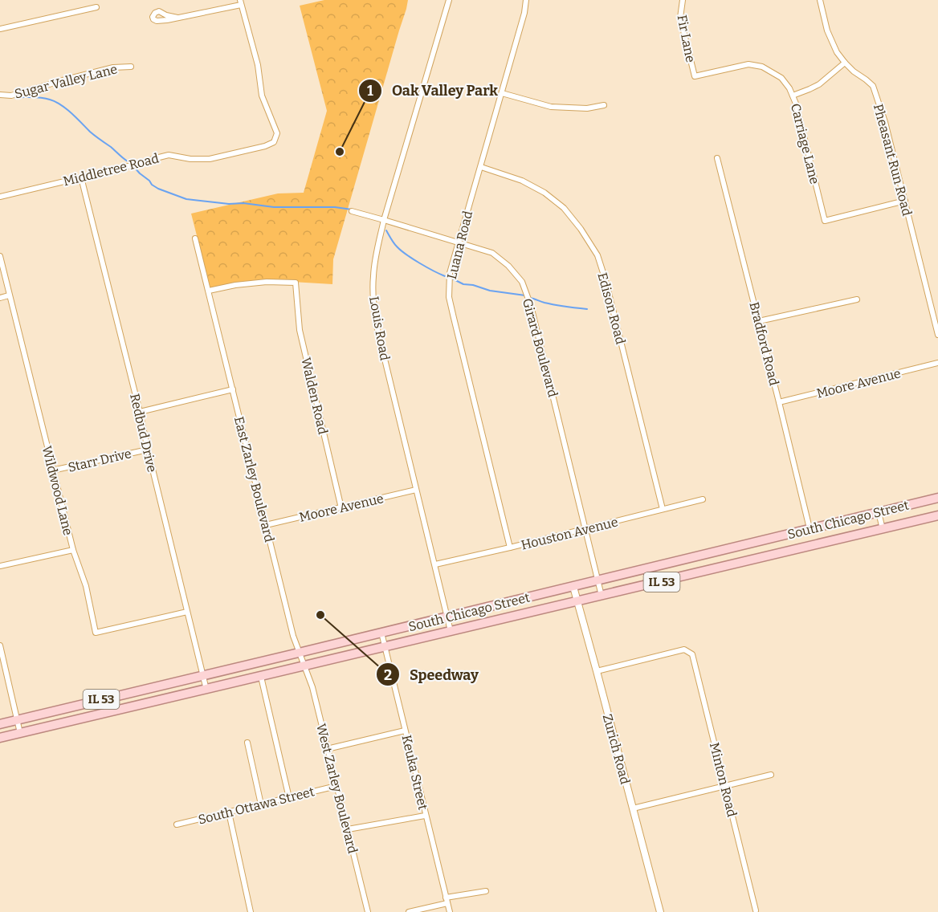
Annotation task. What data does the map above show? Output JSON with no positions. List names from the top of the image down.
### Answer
{
  "streets": {
    "main road": ["South Chicago Street", "IL 53"],
    "street": [
      "Fir Lane",
      "Sugar Valley Lane",
      "Carriage Lane",
      "Pheasant Run Road",
      "Middletree Road",
      "Luana Road",
      "Edison Road",
      "Louis Road",
      "Bradford Road",
      "Girard Boulevard",
      "Moore Avenue",
      "Walden Road",
      "Redbud Drive",
      "Starr Drive",
      "East Zarley Boulevard",
      "Wildwood Lane",
      "Houston Avenue",
      "Zurich Road",
      "Keuka Street",
      "Minton Road",
      "West Zarley Boulevard",
      "South Ottawa Street"
    ]
  },
  "crossings": [
    ["Fir Lane", "Carriage Lane"],
    ["Carriage Lane", "Pheasant Run Road"],
    ["Middletree Road", "Redbud Drive"],
    ["Luana Road", "Edison Road"],
    ["Luana Road", "Girard Boulevard"],
    ["Luana Road", "Houston Avenue"],
    ["Edison Road", "Houston Avenue"],
    ["Louis Road", "Girard Boulevard"],
    ["Louis Road", "Moore Avenue"],
    ["Louis Road", "South Chicago Street"],
    ["Louis Road", "Houston Avenue"],
    ["Bradford Road", "Moore Avenue"],
    ["Bradford Road", "South Chicago Street"],
    ["Girard Boulevard", "South Chicago Street"],
    ["Girard Boulevard", "Houston Avenue"],
    ["Moore Avenue", "Walden Road"],
    ["Moore Avenue", "East Zarley Boulevard"],
    ["Walden Road", "East Zarley Boulevard"],
    ["Redbud Drive", "Starr Drive"],
    ["Redbud Drive", "Wildwood Lane"],
    ["Redbud Drive", "South Chicago Street"],
    ["Starr Drive", "Wildwood Lane"],
    ["East Zarley Boulevard", "South Chicago Street"],
    ["East Zarley Boulevard", "West Zarley Boulevard"],
    ["South Chicago Street", "Zurich Road"],
    ["South Chicago Street", "Keuka Street"],
    ["South Chicago Street", "West Zarley Boulevard"],
    ["Zurich Road", "Minton Road"],
    ["West Zarley Boulevard", "South Ottawa Street"]
  ],
  "places": ["Oak Valley Park", "Speedway"]
}
